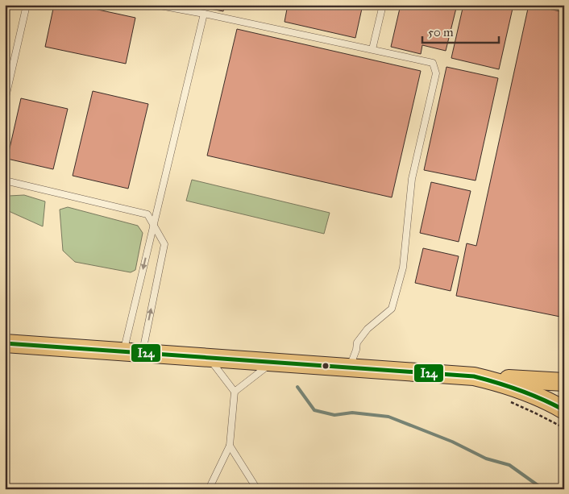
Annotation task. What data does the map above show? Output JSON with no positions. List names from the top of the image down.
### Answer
{
  "lines": ["transit line I24"],
  "scale_bar": "50 m"
}
